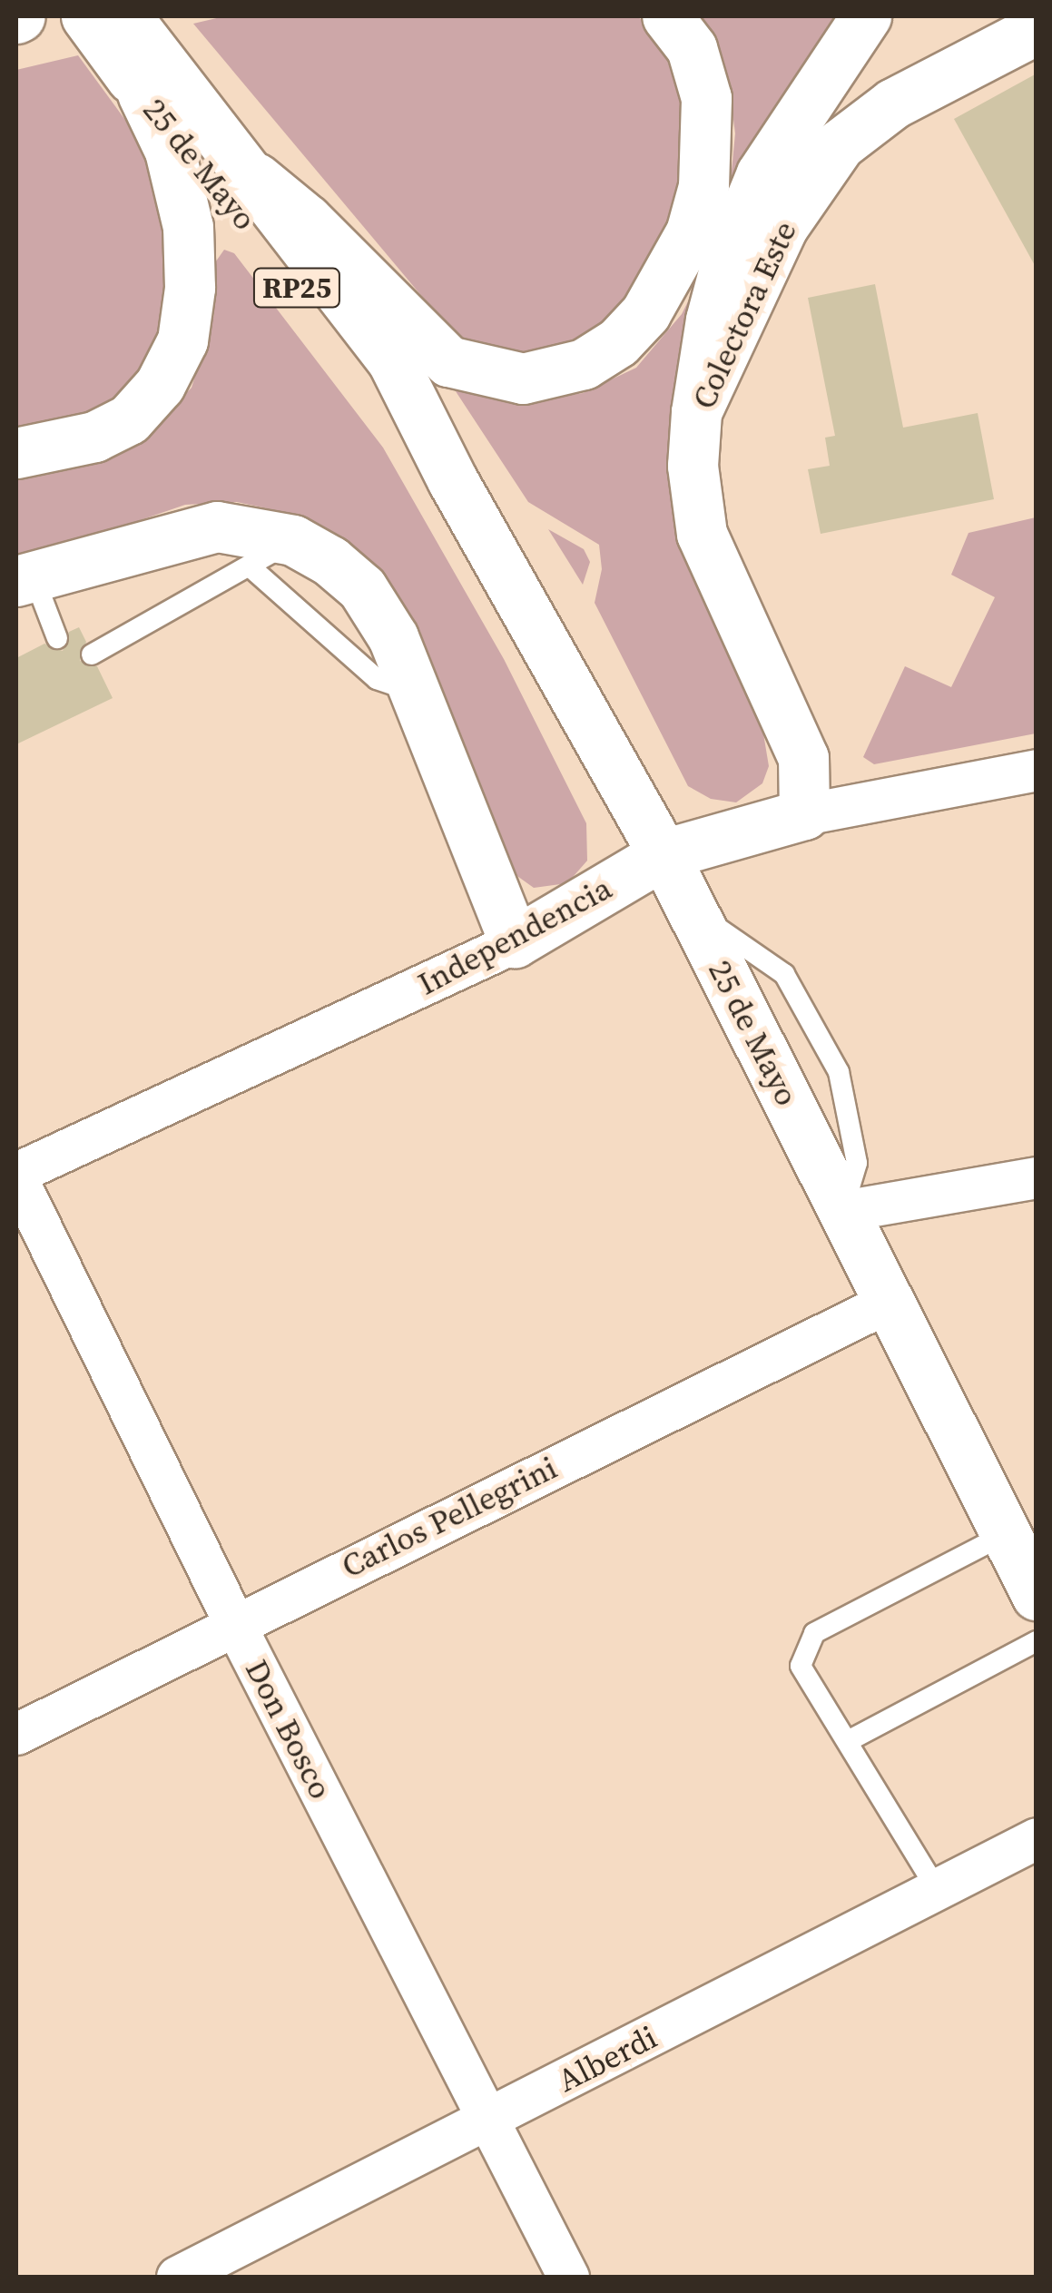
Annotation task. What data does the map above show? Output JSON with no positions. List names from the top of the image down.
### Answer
{
  "streets": {
    "main road": [
      "25 de Mayo",
      "RP25",
      "Colectora Este",
      "Independencia"
    ],
    "street": ["Carlos Pellegrini", "Don Bosco", "Alberdi"]
  },
  "crossings": [
    ["25 de Mayo", "Independencia"],
    ["25 de Mayo", "Carlos Pellegrini"],
    ["Colectora Este", "Independencia"],
    ["Independencia", "Don Bosco"],
    ["Carlos Pellegrini", "Don Bosco"],
    ["Don Bosco", "Alberdi"]
  ]
}
